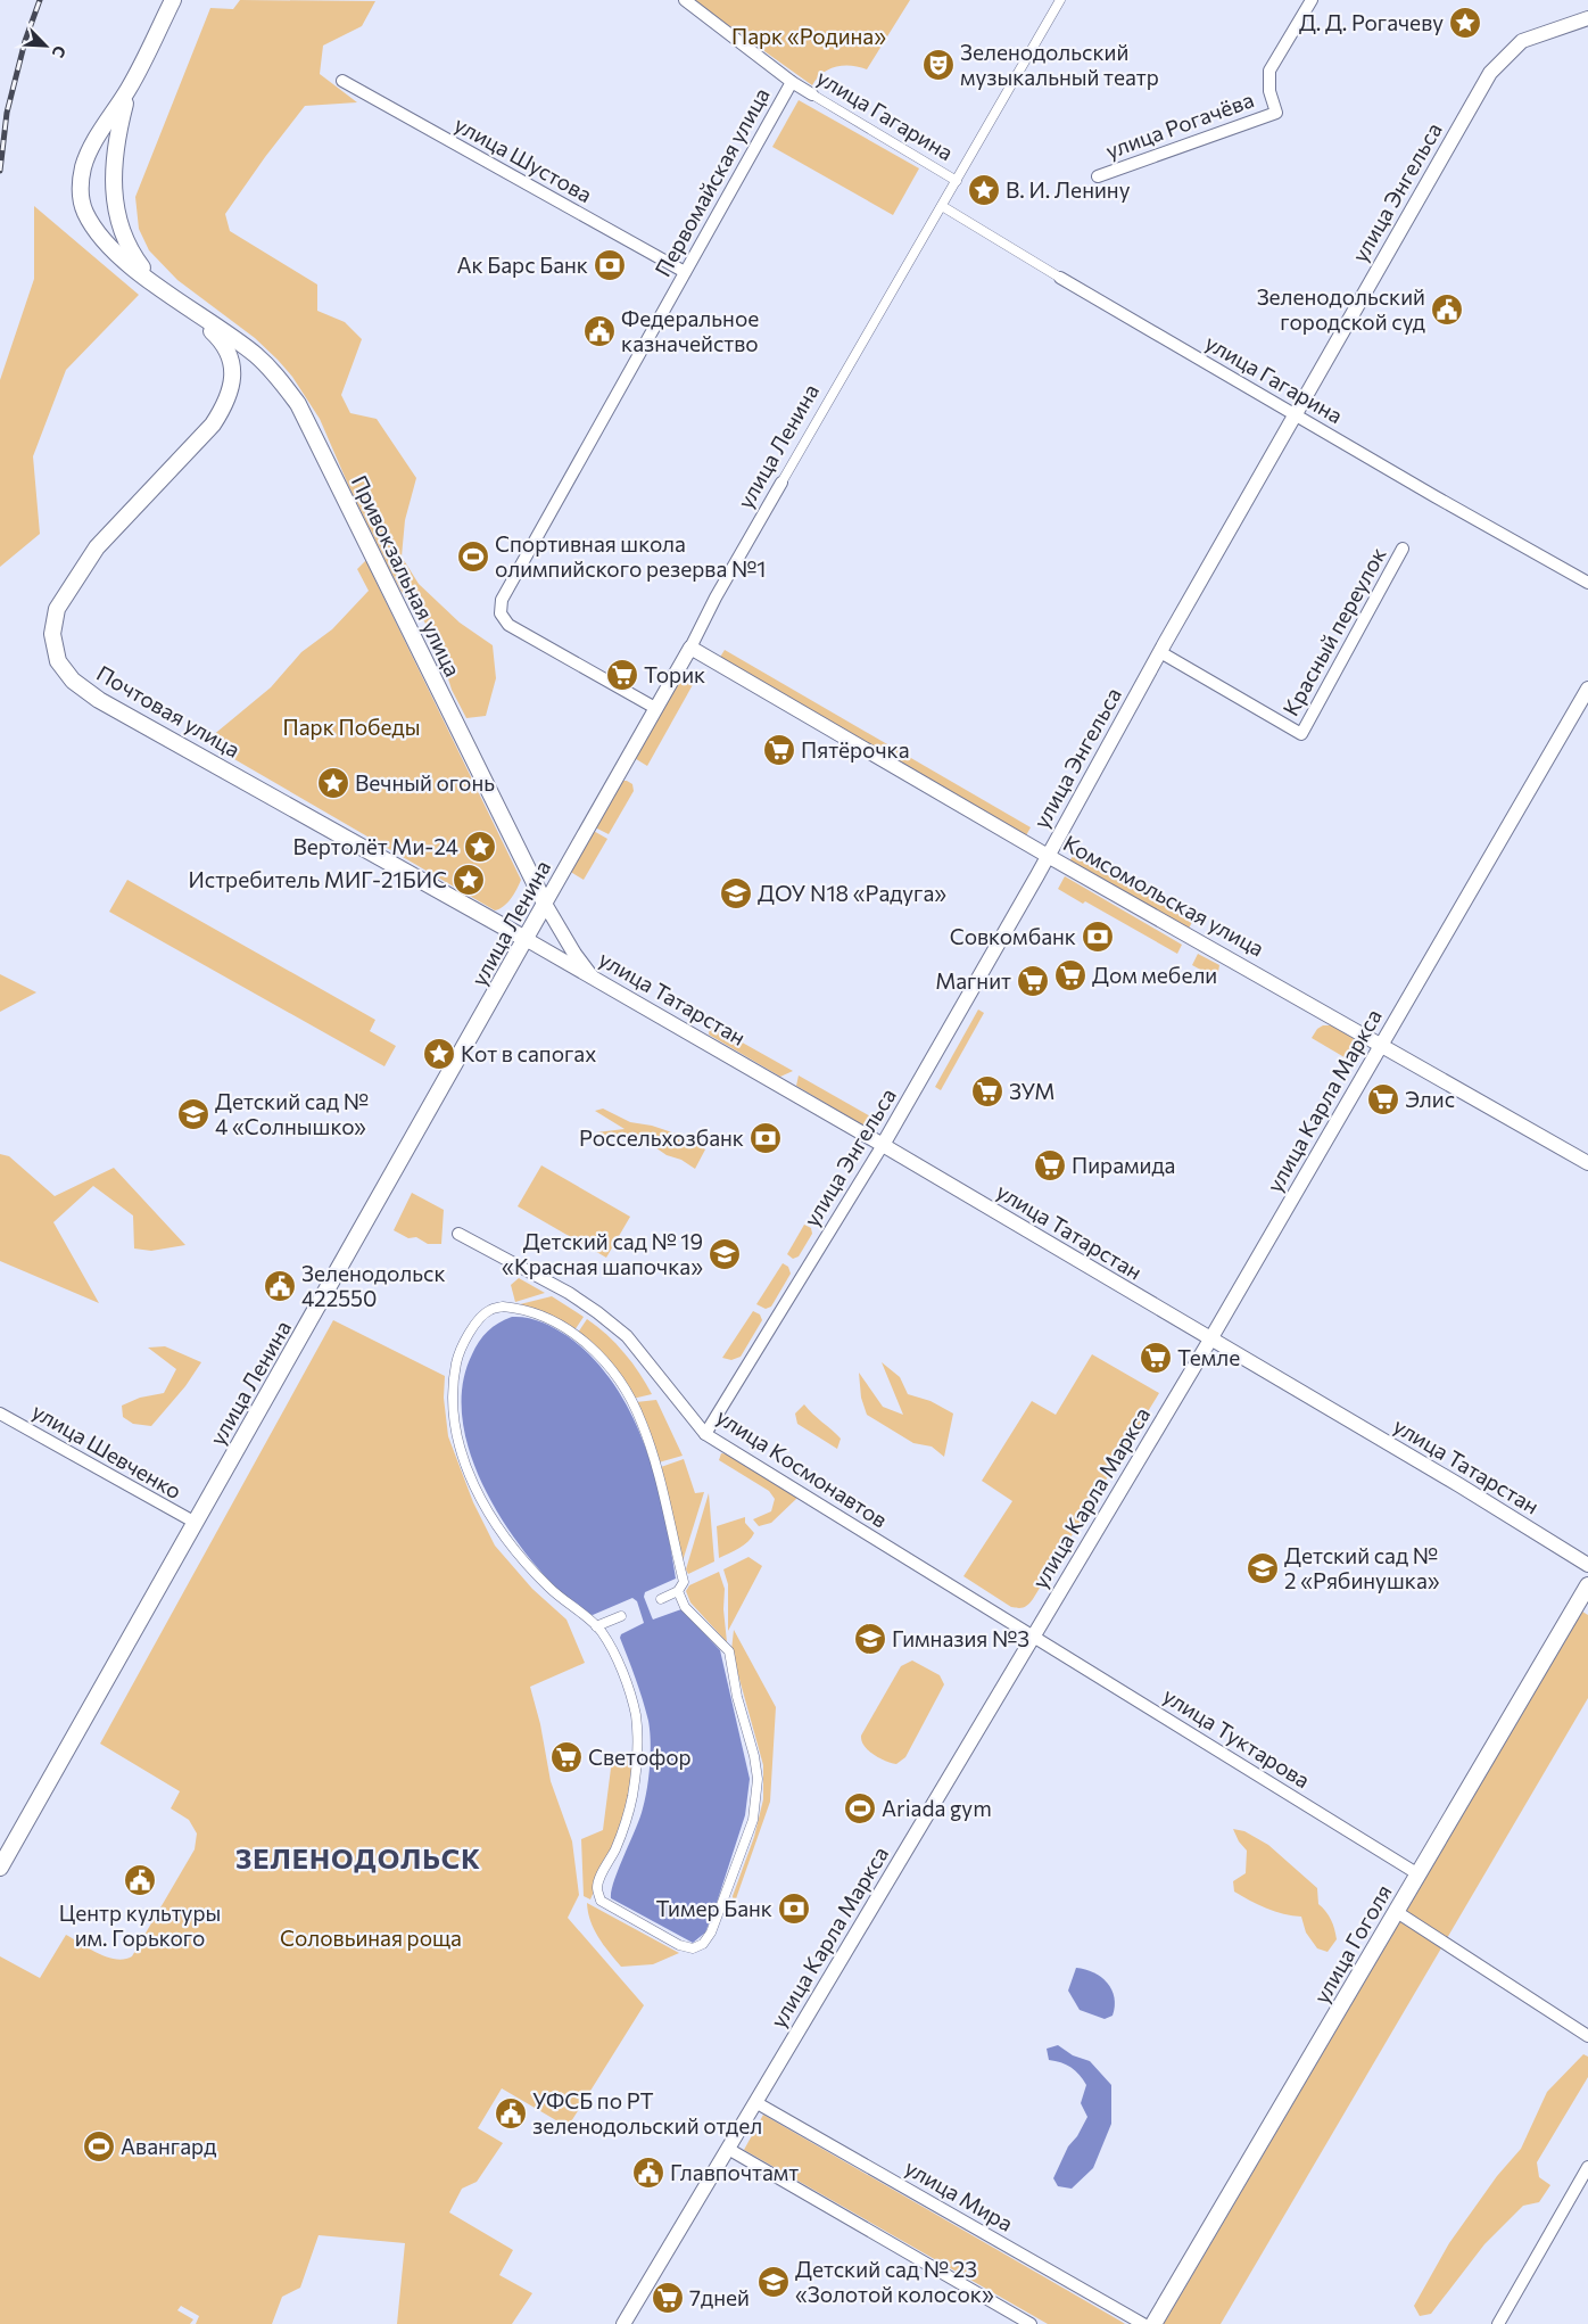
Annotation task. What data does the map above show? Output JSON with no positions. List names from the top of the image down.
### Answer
{
  "streets": {
    "main road": [
      "улица Ленина",
      "Привокзальная улица",
      "Почтовая улица",
      "улица Гоголя"
    ],
    "street": [
      "улица Гагарина",
      "улица Рогачёва",
      "улица Шустова",
      "Первомайская улица",
      "улица Энгельса",
      "Красный переулок",
      "Комсомольская улица",
      "улица Татарстан",
      "улица Карла Маркса",
      "улица Шевченко",
      "улица Космонавтов",
      "улица Туктарова",
      "улица Мира"
    ]
  },
  "crossings": [
    ["улица Гагарина", "Первомайская улица"],
    ["улица Гагарина", "улица Энгельса"],
    ["улица Гагарина", "улица Ленина"],
    ["улица Шустова", "Первомайская улица"],
    ["Первомайская улица", "улица Ленина"],
    ["улица Энгельса", "Красный переулок"],
    ["улица Энгельса", "Комсомольская улица"],
    ["улица Энгельса", "улица Татарстан"],
    ["улица Энгельса", "улица Космонавтов"],
    ["улица Ленина", "Привокзальная улица"],
    ["улица Ленина", "Почтовая улица"],
    ["улица Ленина", "Комсомольская улица"],
    ["улица Ленина", "улица Татарстан"],
    ["улица Ленина", "улица Шевченко"],
    ["Привокзальная улица", "Почтовая улица"],
    ["Почтовая улица", "улица Татарстан"],
    ["Комсомольская улица", "улица Карла Маркса"],
    ["улица Татарстан", "улица Карла Маркса"],
    ["улица Карла Маркса", "улица Космонавтов"],
    ["улица Карла Маркса", "улица Туктарова"],
    ["улица Карла Маркса", "улица Мира"],
    ["улица Космонавтов", "улица Туктарова"],
    ["улица Туктарова", "улица Гоголя"]
  ],
  "districts": ["ЗЕЛЕНОДОЛЬСК"],
  "parks": ["Парк «Родина»", "Парк Победы", "Соловьиная роща"],
  "places": {
    "place": [
      "Д. Д. Рогачеву",
      "В. И. Ленину",
      "Вечный огонь",
      "Вертолёт Ми-24",
      "Истребитель МИГ-21БИС",
      "Кот в сапогах"
    ],
    "theatre": ["Зеленодольский музыкальный театр"],
    "bank": [
      "Ак Барс Банк",
      "Совкомбанк",
      "Россельхозбанк",
      "Тимер Банк"
    ],
    "public building": [
      "Зеленодольский городской суд",
      "Федеральное казначейство",
      "Зеленодольск 422550",
      "Центр культуры им. Горького",
      "УФСБ по РТ зеленодольский отдел",
      "Главпочтамт"
    ],
    "sports": ["Спортивная школа олимпийского резерва №1", "Ariada gym", "Авангард"],
    "supermarket": [
      "Торик",
      "Пятёрочка",
      "Дом мебели",
      "Магнит",
      "ЗУМ",
      "Элис",
      "Пирамида",
      "Темле",
      "Светофор",
      "7дней"
    ],
    "school or university": [
      "ДОУ N18 «Радуга»",
      "Детский сад № 4 «Солнышко»",
      "Детский сад № 19 «Красная шапочка»",
      "Детский сад № 2 «Рябинушка»",
      "Гимназия №3",
      "Детский сад № 23 «Золотой колосок»"
    ]
  },
  "north": "bottom right"
}
